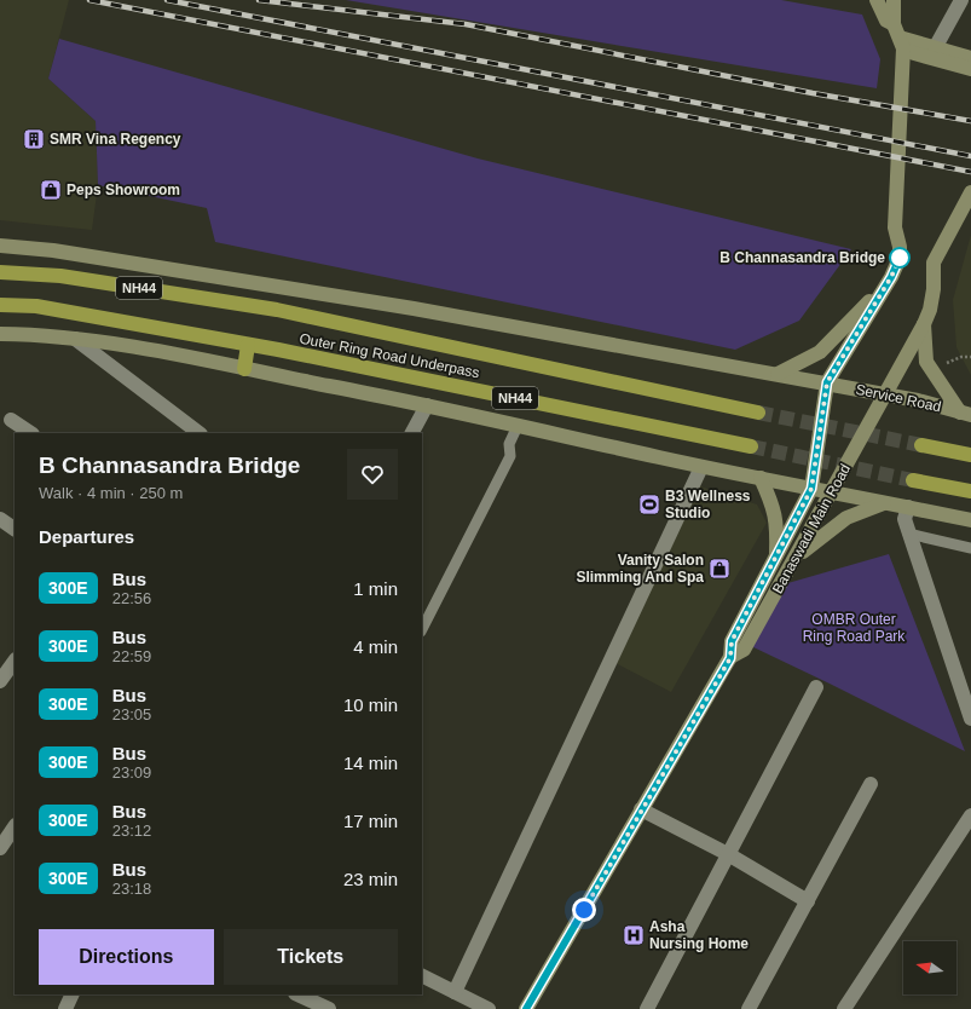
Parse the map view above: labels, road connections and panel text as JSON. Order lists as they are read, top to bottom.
{
  "streets": {
    "highway": ["NH44", "Outer Ring Road Underpass"],
    "main road": ["Service Road", "Banaswadi Main Road"]
  },
  "crossings": [
    ["NH44", "Outer Ring Road Underpass"],
    ["Service Road", "Banaswadi Main Road"]
  ],
  "parks": ["OMBR Outer Ring Road Park"],
  "places": {
    "building": ["SMR Vina Regency"],
    "shop": ["Peps Showroom", "Vanity Salon Slimming And Spa"],
    "other": ["B Channasandra Bridge"],
    "sports": ["B3 Wellness Studio"],
    "hospital": ["Asha Nursing Home"]
  },
  "lines": ["bus line 300E"],
  "north": "left",
  "page": {
    "heading": [
      ["B Channasandra Bridge", "Walk · 4 min · 250 m"],
      "Departures"
    ],
    "list": [
      {
        "mark": "300E",
        "name": "Bus",
        "note": "22:56",
        "value": "1 min"
      },
      {
        "mark": "300E",
        "name": "Bus",
        "note": "22:59",
        "value": "4 min"
      },
      {
        "mark": "300E",
        "name": "Bus",
        "note": "23:05",
        "value": "10 min"
      },
      {
        "mark": "300E",
        "name": "Bus",
        "note": "23:09",
        "value": "14 min"
      },
      {
        "mark": "300E",
        "name": "Bus",
        "note": "23:12",
        "value": "17 min"
      },
      {
        "mark": "300E",
        "name": "Bus",
        "note": "23:18",
        "value": "23 min"
      }
    ],
    "buttons": ["Directions", "Tickets"]
  }
}
